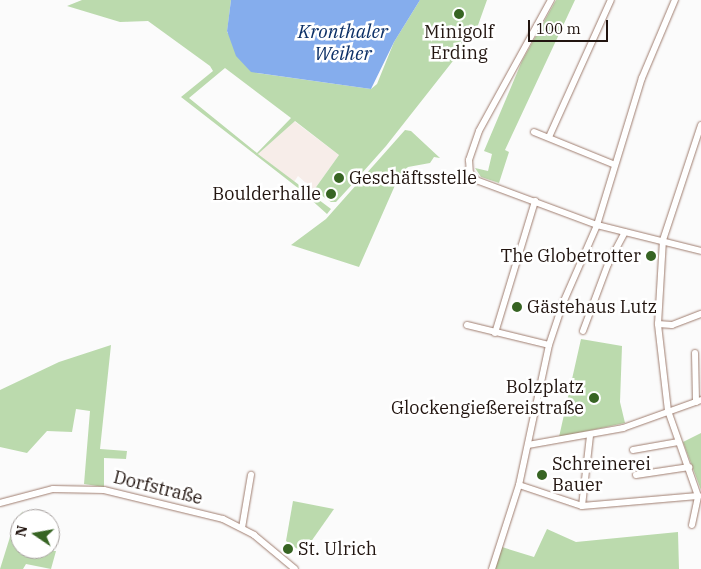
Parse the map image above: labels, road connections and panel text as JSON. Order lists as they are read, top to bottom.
{
  "streets": {
    "street": ["Dorfstraße"]
  },
  "water": ["Kronthaler Weiher"],
  "places": [
    "Minigolf Erding",
    "Geschäftsstelle",
    "Boulderhalle",
    "The Globetrotter",
    "Gästehaus Lutz",
    "Bolzplatz Glockengießereistraße",
    "Schreinerei Bauer",
    "St. Ulrich"
  ],
  "scale_bar": "100 m",
  "north": "left"
}
